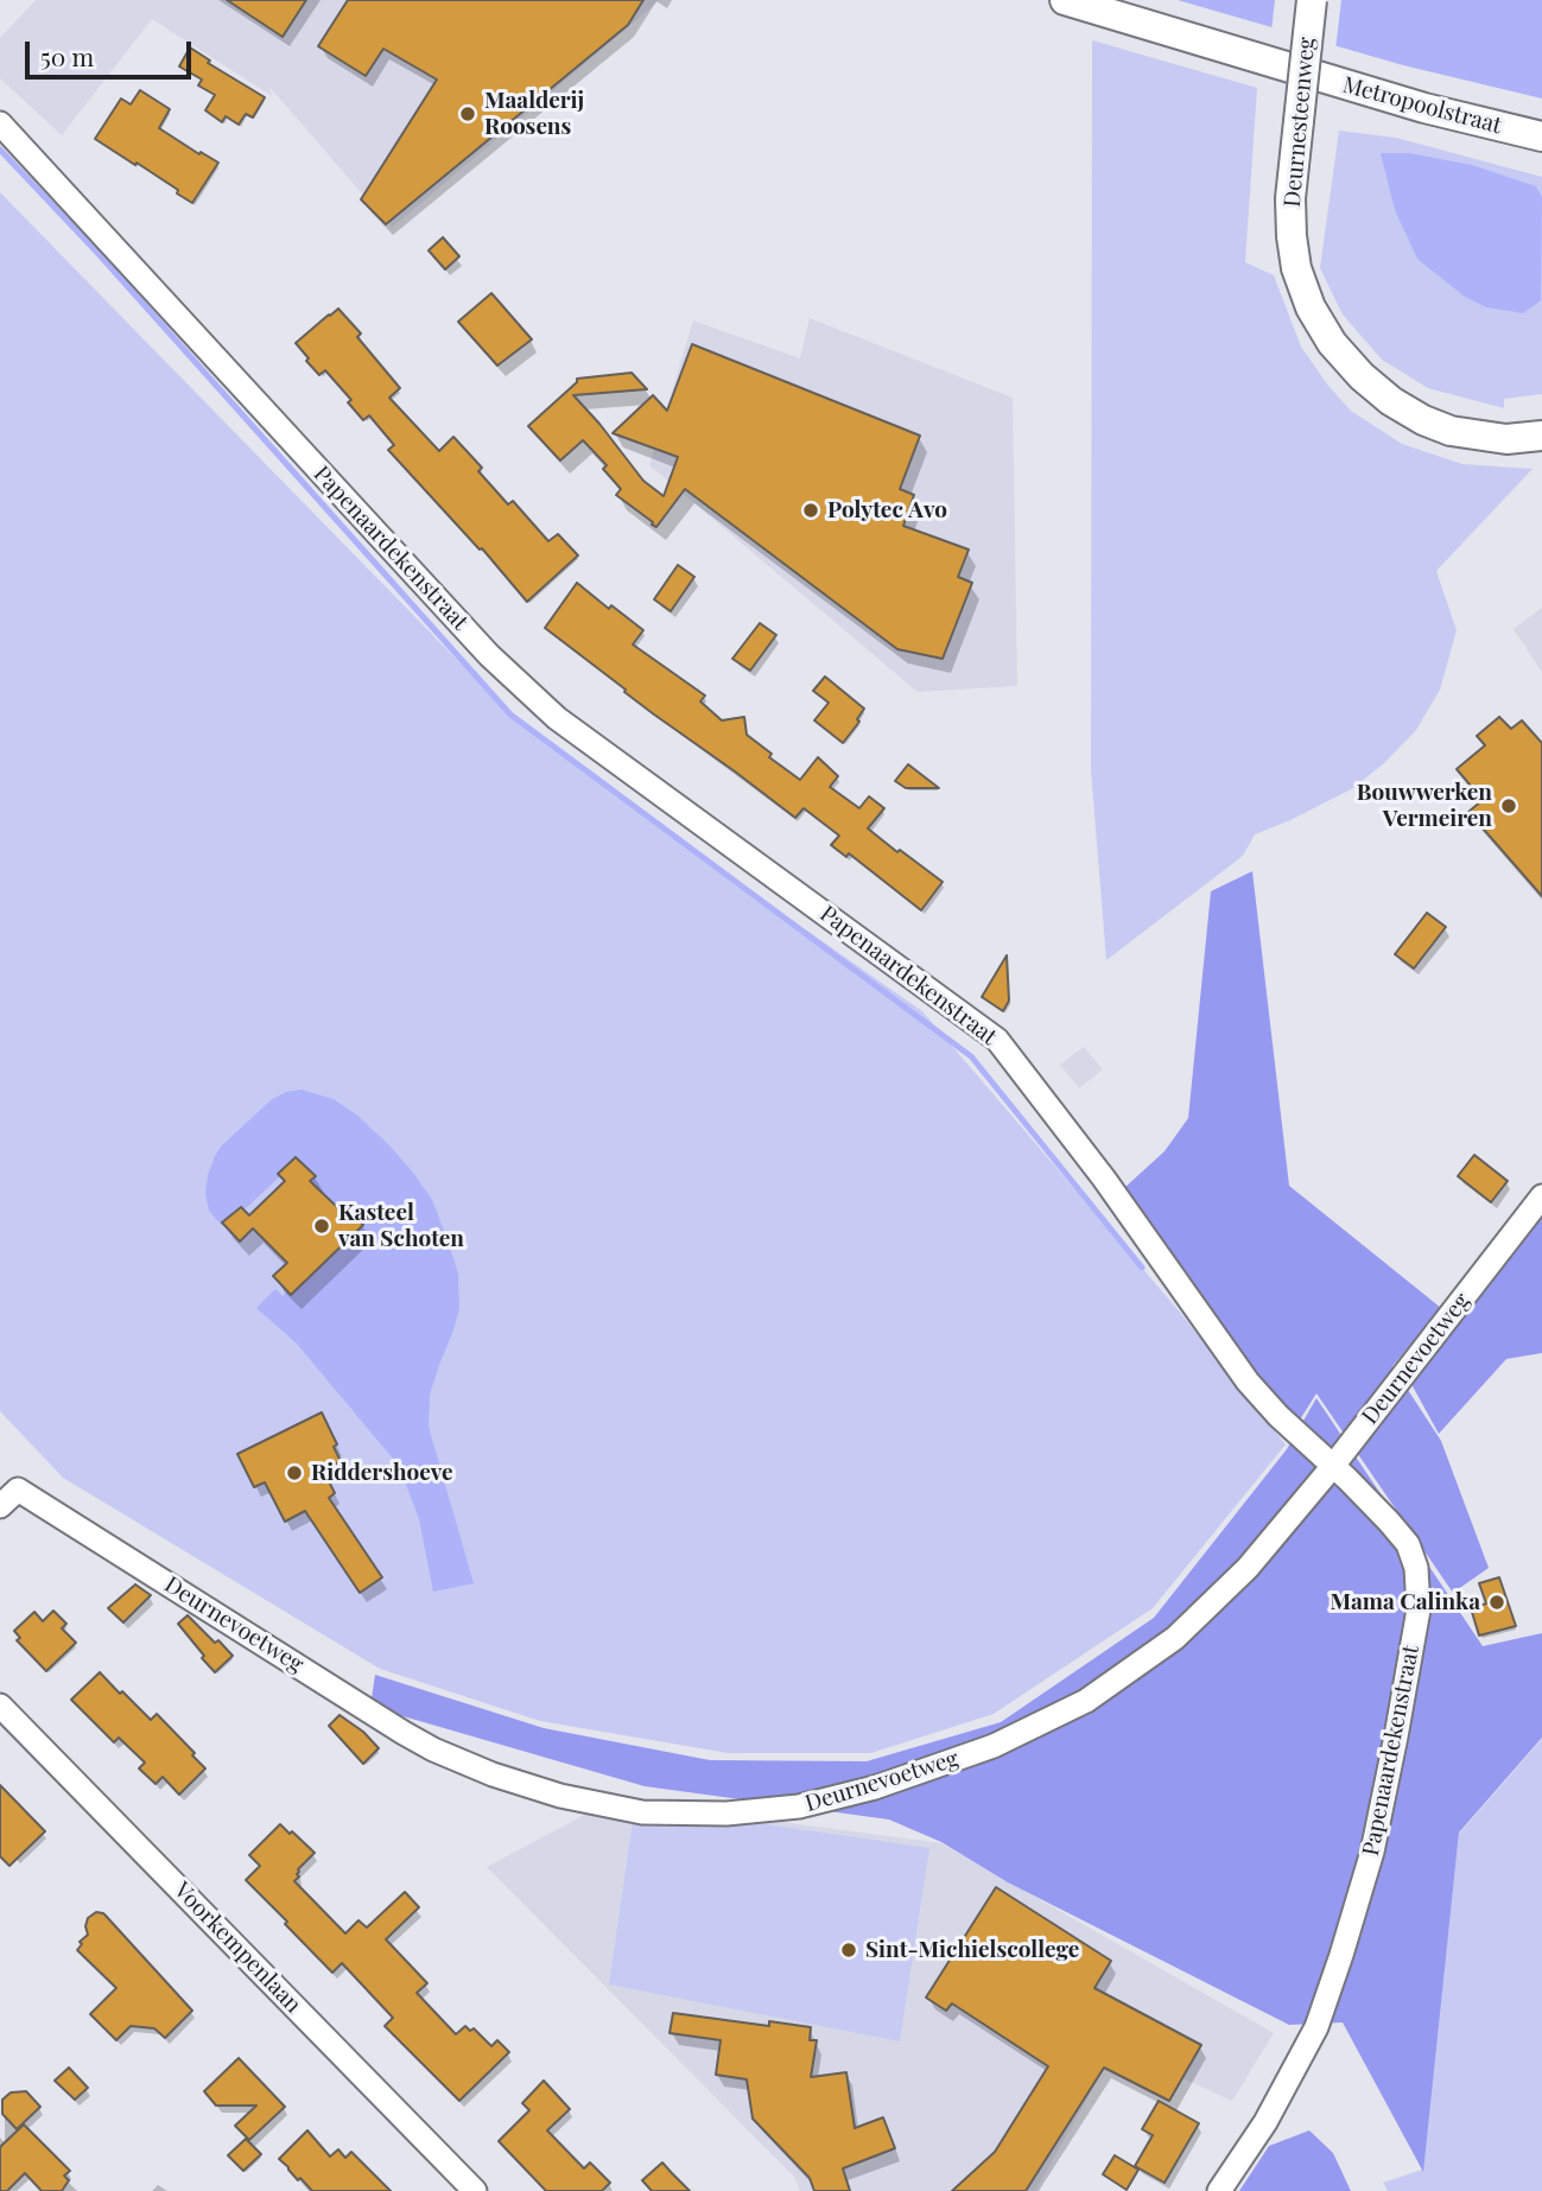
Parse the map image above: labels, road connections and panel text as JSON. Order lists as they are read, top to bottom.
{
  "streets": {
    "street": [
      "Metropoolstraat",
      "Deurnesteenweg",
      "Papenaardekenstraat",
      "Deurnevoetweg",
      "Voorkempenlaan"
    ]
  },
  "crossings": [
    ["Papenaardekenstraat", "Deurnevoetweg"]
  ],
  "places": [
    "Maalderij Roosens",
    "Polytec Avo",
    "Bouwwerken Vermeiren",
    "Kasteel van Schoten",
    "Riddershoeve",
    "Mama Calinka",
    "Sint-Michielscollege"
  ],
  "scale_bar": "50 m"
}
